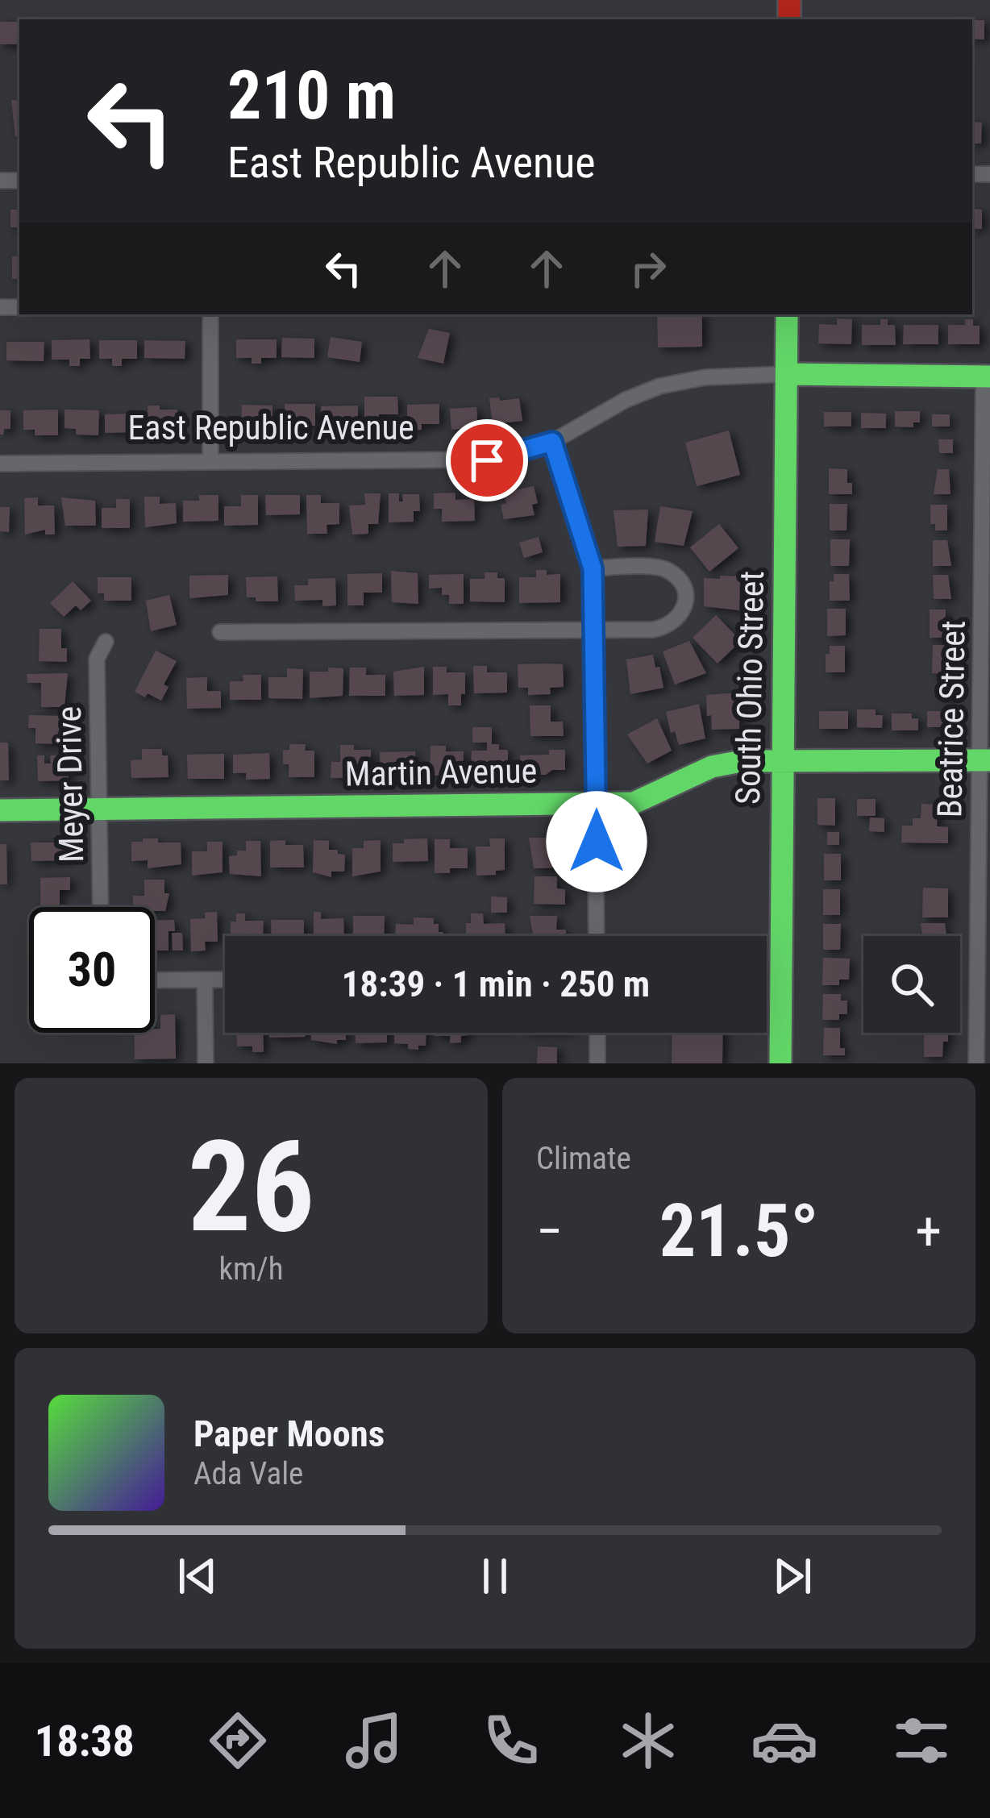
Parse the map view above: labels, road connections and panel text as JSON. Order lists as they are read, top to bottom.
{
  "streets": {
    "street": [
      "East Republic Avenue",
      "South Ohio Street",
      "Beatrice Street",
      "Martin Avenue",
      "Meyer Drive"
    ]
  },
  "crossings": [
    ["East Republic Avenue", "South Ohio Street"],
    ["East Republic Avenue", "Beatrice Street"],
    ["South Ohio Street", "Martin Avenue"],
    ["Beatrice Street", "Martin Avenue"],
    ["Martin Avenue", "Meyer Drive"]
  ],
  "page": {
    "turn": ["210 m", "East Republic Avenue"],
    "limit": "30",
    "trip": "18:39 · 1 min · 250 m",
    "tile": [
      ["26", "km/h"],
      "Climate"
    ],
    "heat": ["−", "21.5°", "+"],
    "song": ["Paper Moons", "Ada Vale"],
    "tabs": "18:38"
  }
}
